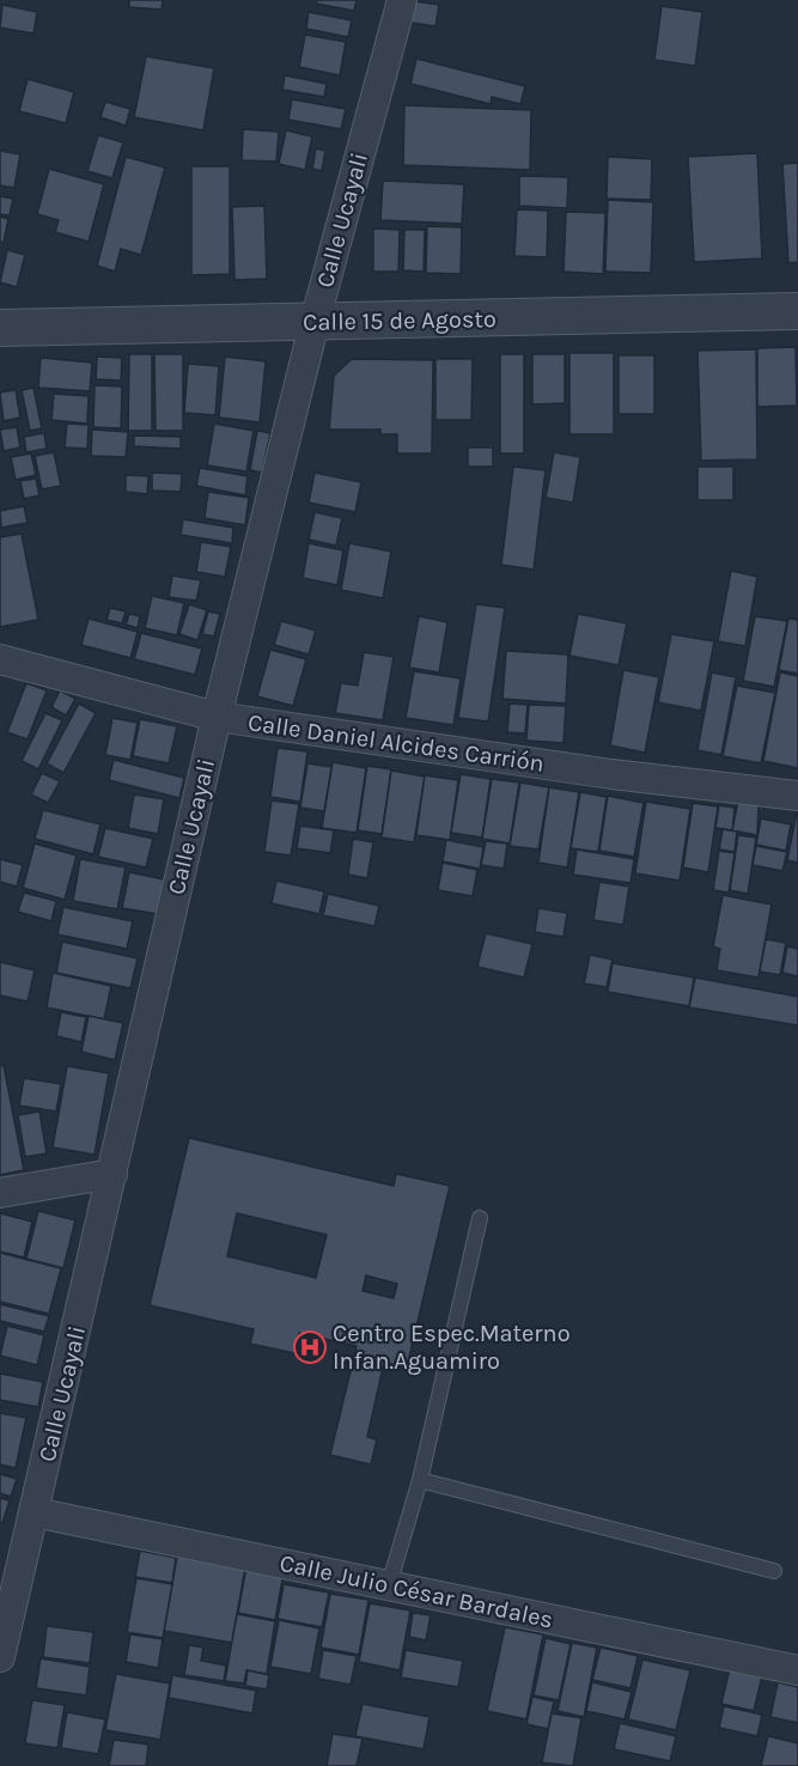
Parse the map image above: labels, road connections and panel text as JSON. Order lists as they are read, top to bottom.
{
  "streets": {
    "street": [
      "Calle Ucayali",
      "Calle 15 de Agosto",
      "Calle Daniel Alcides Carrión",
      "Calle Julio César Bardales"
    ]
  },
  "crossings": [
    ["Calle Ucayali", "Calle 15 de Agosto"],
    ["Calle Ucayali", "Calle Daniel Alcides Carrión"],
    ["Calle Ucayali", "Calle Julio César Bardales"]
  ],
  "places": {
    "hospital": ["Centro Espec.Materno Infan.Aguamiro"]
  }
}
